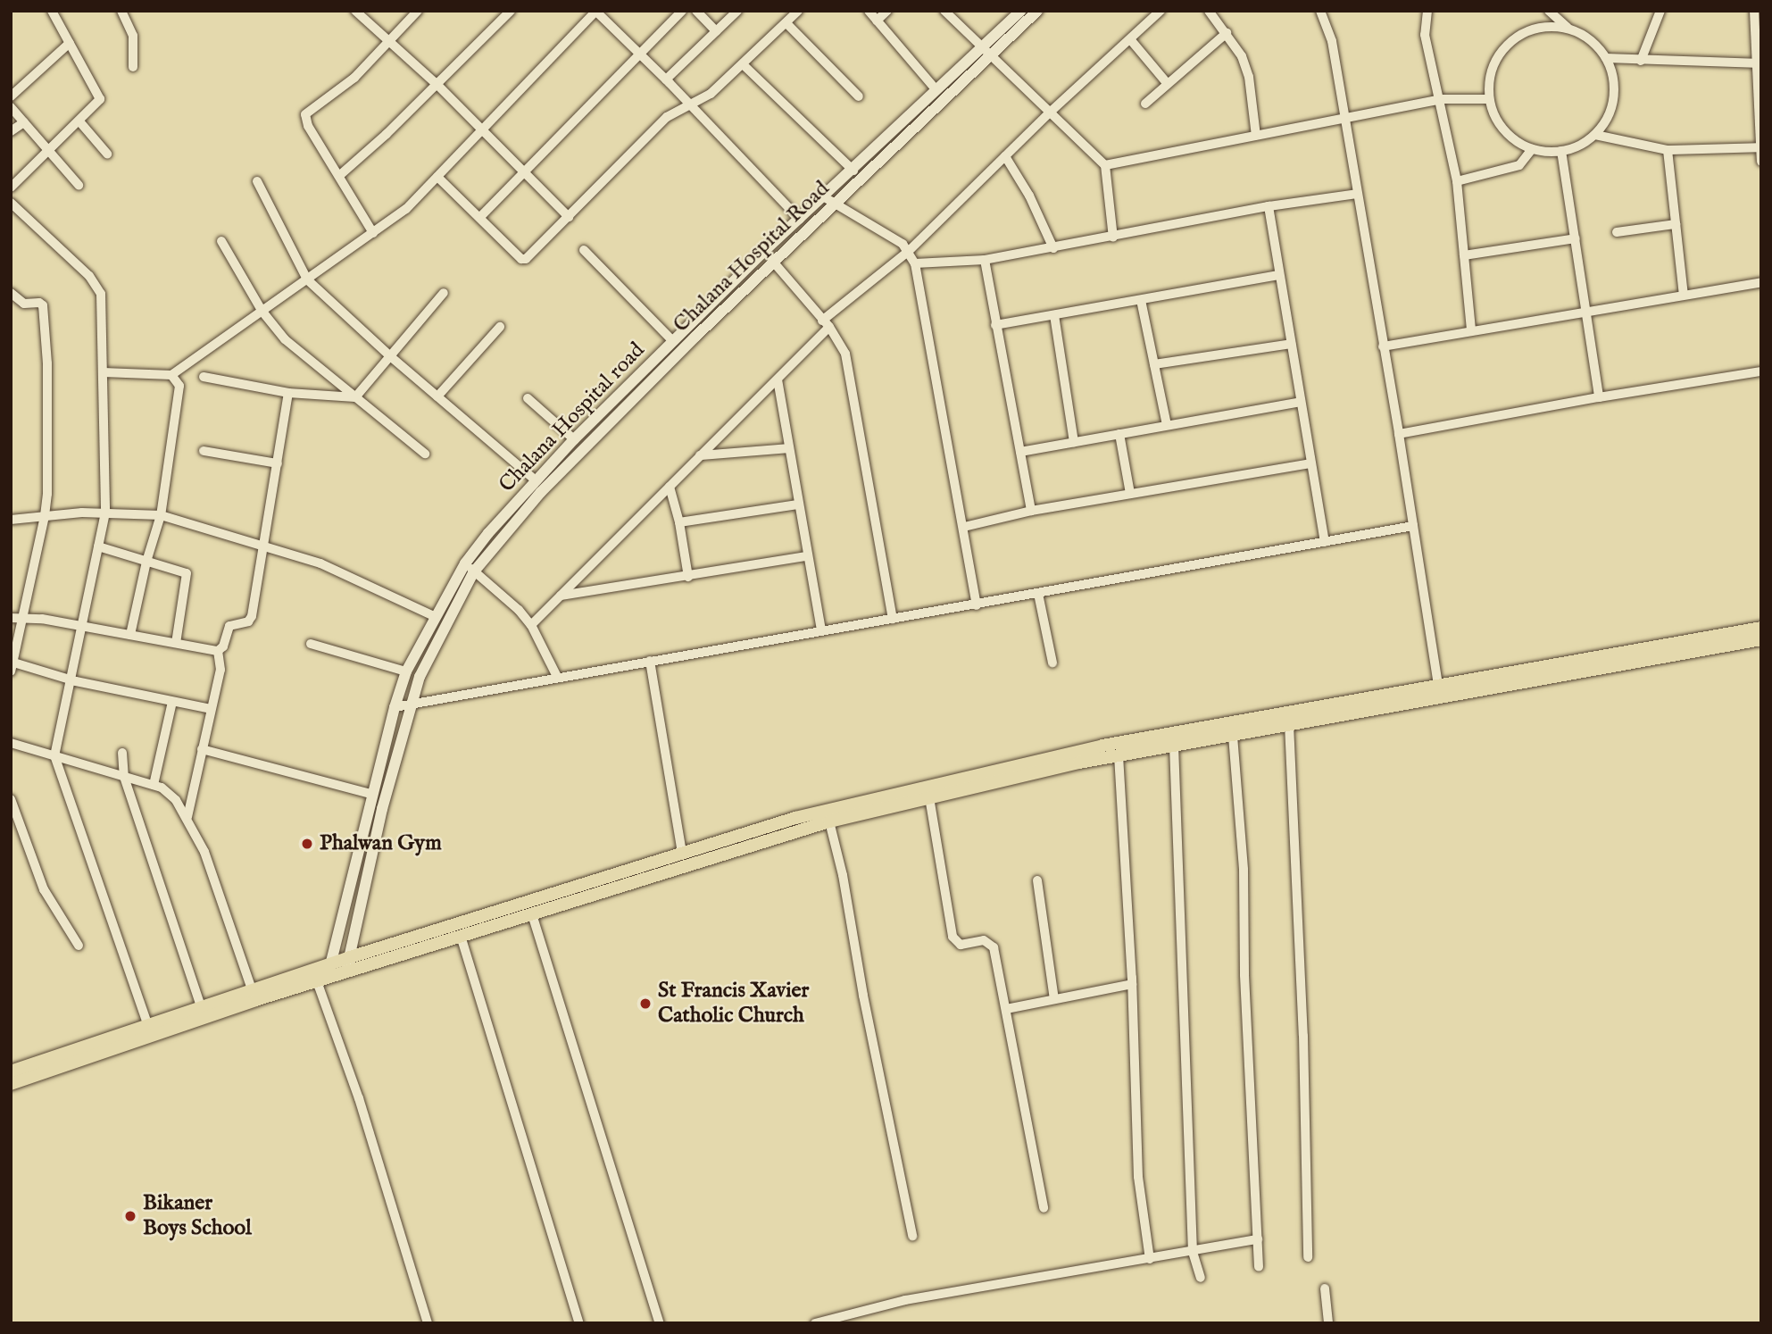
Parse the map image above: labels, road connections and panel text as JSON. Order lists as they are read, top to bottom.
{
  "streets": {
    "street": ["Chalana Hospital Road", "Chalana Hospital road"]
  },
  "crossings": [
    ["Chalana Hospital Road", "Chalana Hospital road"]
  ],
  "places": ["Phalwan Gym", "St Francis Xavier Catholic Church", "Bikaner Boys School"]
}
